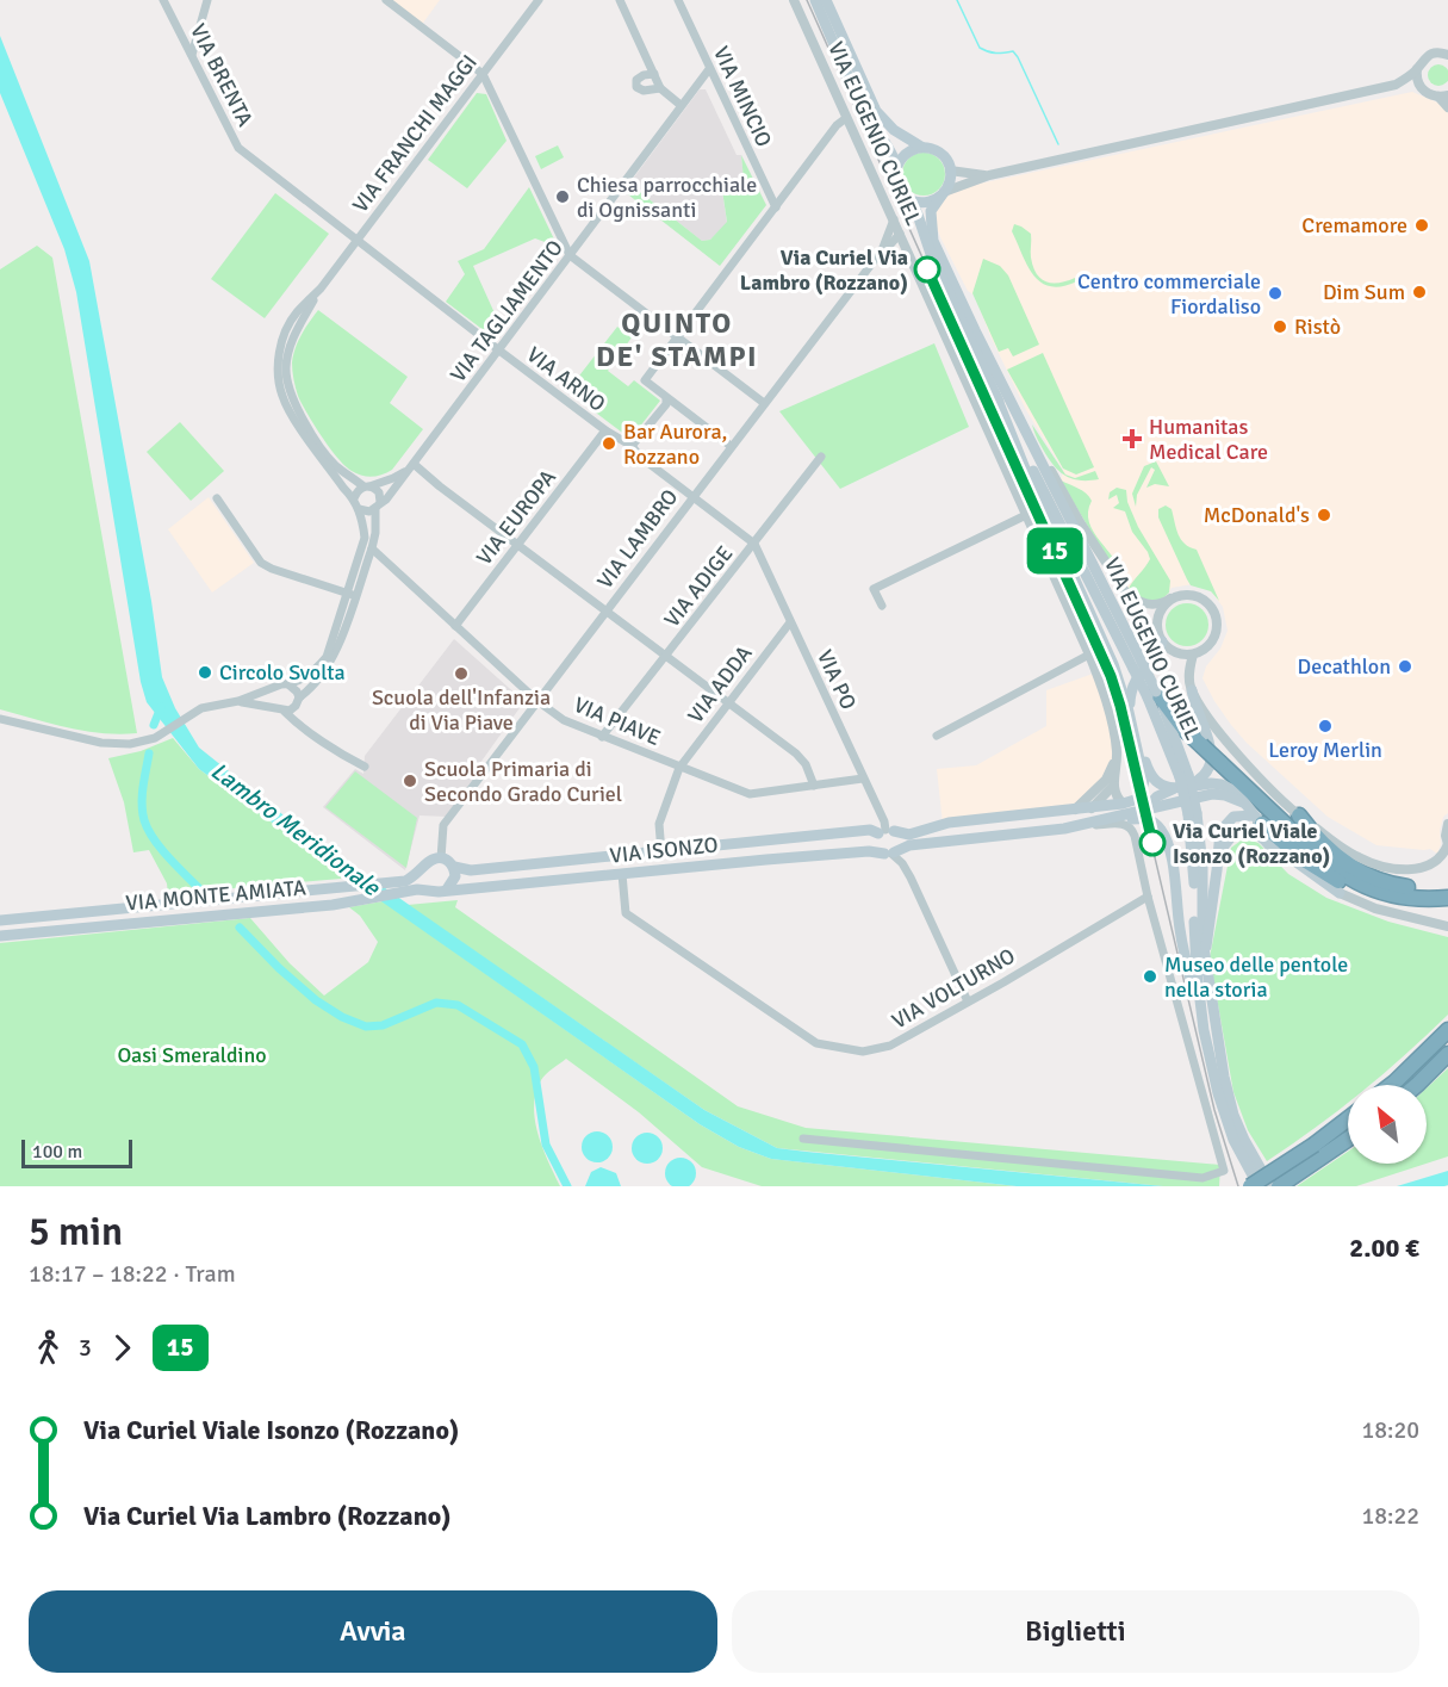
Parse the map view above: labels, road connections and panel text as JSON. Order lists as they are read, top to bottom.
{
  "streets": {
    "main road": ["VIA EUGENIO CURIEL", "VIA ISONZO", "VIA MONTE AMIATA"],
    "street": [
      "VIA BRENTA",
      "VIA MINCIO",
      "VIA FRANCHI MAGGI",
      "VIA TAGLIAMENTO",
      "VIA ARNO",
      "VIA EUROPA",
      "VIA LAMBRO",
      "VIA ADIGE",
      "VIA PO",
      "VIA ADDA",
      "VIA PIAVE",
      "VIA VOLTURNO"
    ]
  },
  "crossings": [
    ["VIA BRENTA", "VIA FRANCHI MAGGI"],
    ["VIA BRENTA", "VIA ARNO"],
    ["VIA MINCIO", "VIA TAGLIAMENTO"],
    ["VIA FRANCHI MAGGI", "VIA TAGLIAMENTO"],
    ["VIA FRANCHI MAGGI", "VIA ARNO"],
    ["VIA TAGLIAMENTO", "VIA ARNO"],
    ["VIA ARNO", "VIA EUROPA"],
    ["VIA ARNO", "VIA LAMBRO"],
    ["VIA ARNO", "VIA ADIGE"],
    ["VIA ARNO", "VIA PO"],
    ["VIA EUROPA", "VIA PIAVE"],
    ["VIA LAMBRO", "VIA PIAVE"],
    ["VIA LAMBRO", "VIA ISONZO"],
    ["VIA LAMBRO", "VIA MONTE AMIATA"],
    ["VIA ADIGE", "VIA PO"],
    ["VIA ADIGE", "VIA PIAVE"],
    ["VIA PO", "VIA ADDA"],
    ["VIA PO", "VIA PIAVE"],
    ["VIA PO", "VIA ISONZO"],
    ["VIA ADDA", "VIA PIAVE"],
    ["VIA ADDA", "VIA ISONZO"],
    ["VIA ISONZO", "VIA MONTE AMIATA"],
    ["VIA ISONZO", "VIA VOLTURNO"]
  ],
  "districts": ["QUINTO DE' STAMPI"],
  "water": ["Lambro Meridionale"],
  "parks": ["Oasi Smeraldino"],
  "places": {
    "other": [
      "Chiesa parrocchiale di Ognissanti",
      "Cremamore",
      "Via Curiel Via Lambro (Rozzano)",
      "Dim Sum",
      "Centro commerciale Fiordaliso",
      "Ristò",
      "Bar Aurora, Rozzano",
      "McDonald's",
      "Decathlon",
      "Circolo Svolta",
      "Scuola dell'Infanzia di Via Piave",
      "Leroy Merlin",
      "Scuola Primaria di Secondo Grado Curiel",
      "Via Curiel Viale Isonzo (Rozzano)",
      "Museo delle pentole nella storia"
    ],
    "health": ["Humanitas Medical Care"]
  },
  "lines": ["tram line 15"],
  "scale_bar": "100 m",
  "north": "top left",
  "page": {
    "on_map": "15",
    "scale": "100 m",
    "heading": ["5 min", "18:17 – 18:22 · Tram", "2.00 €"],
    "legs": ["3", "15"],
    "list": [
      {
        "name": "Via Curiel Viale Isonzo (Rozzano)",
        "value": "18:20"
      },
      {
        "name": "Via Curiel Via Lambro (Rozzano)",
        "value": "18:22"
      }
    ],
    "buttons": ["Avvia", "Biglietti"]
  }
}
